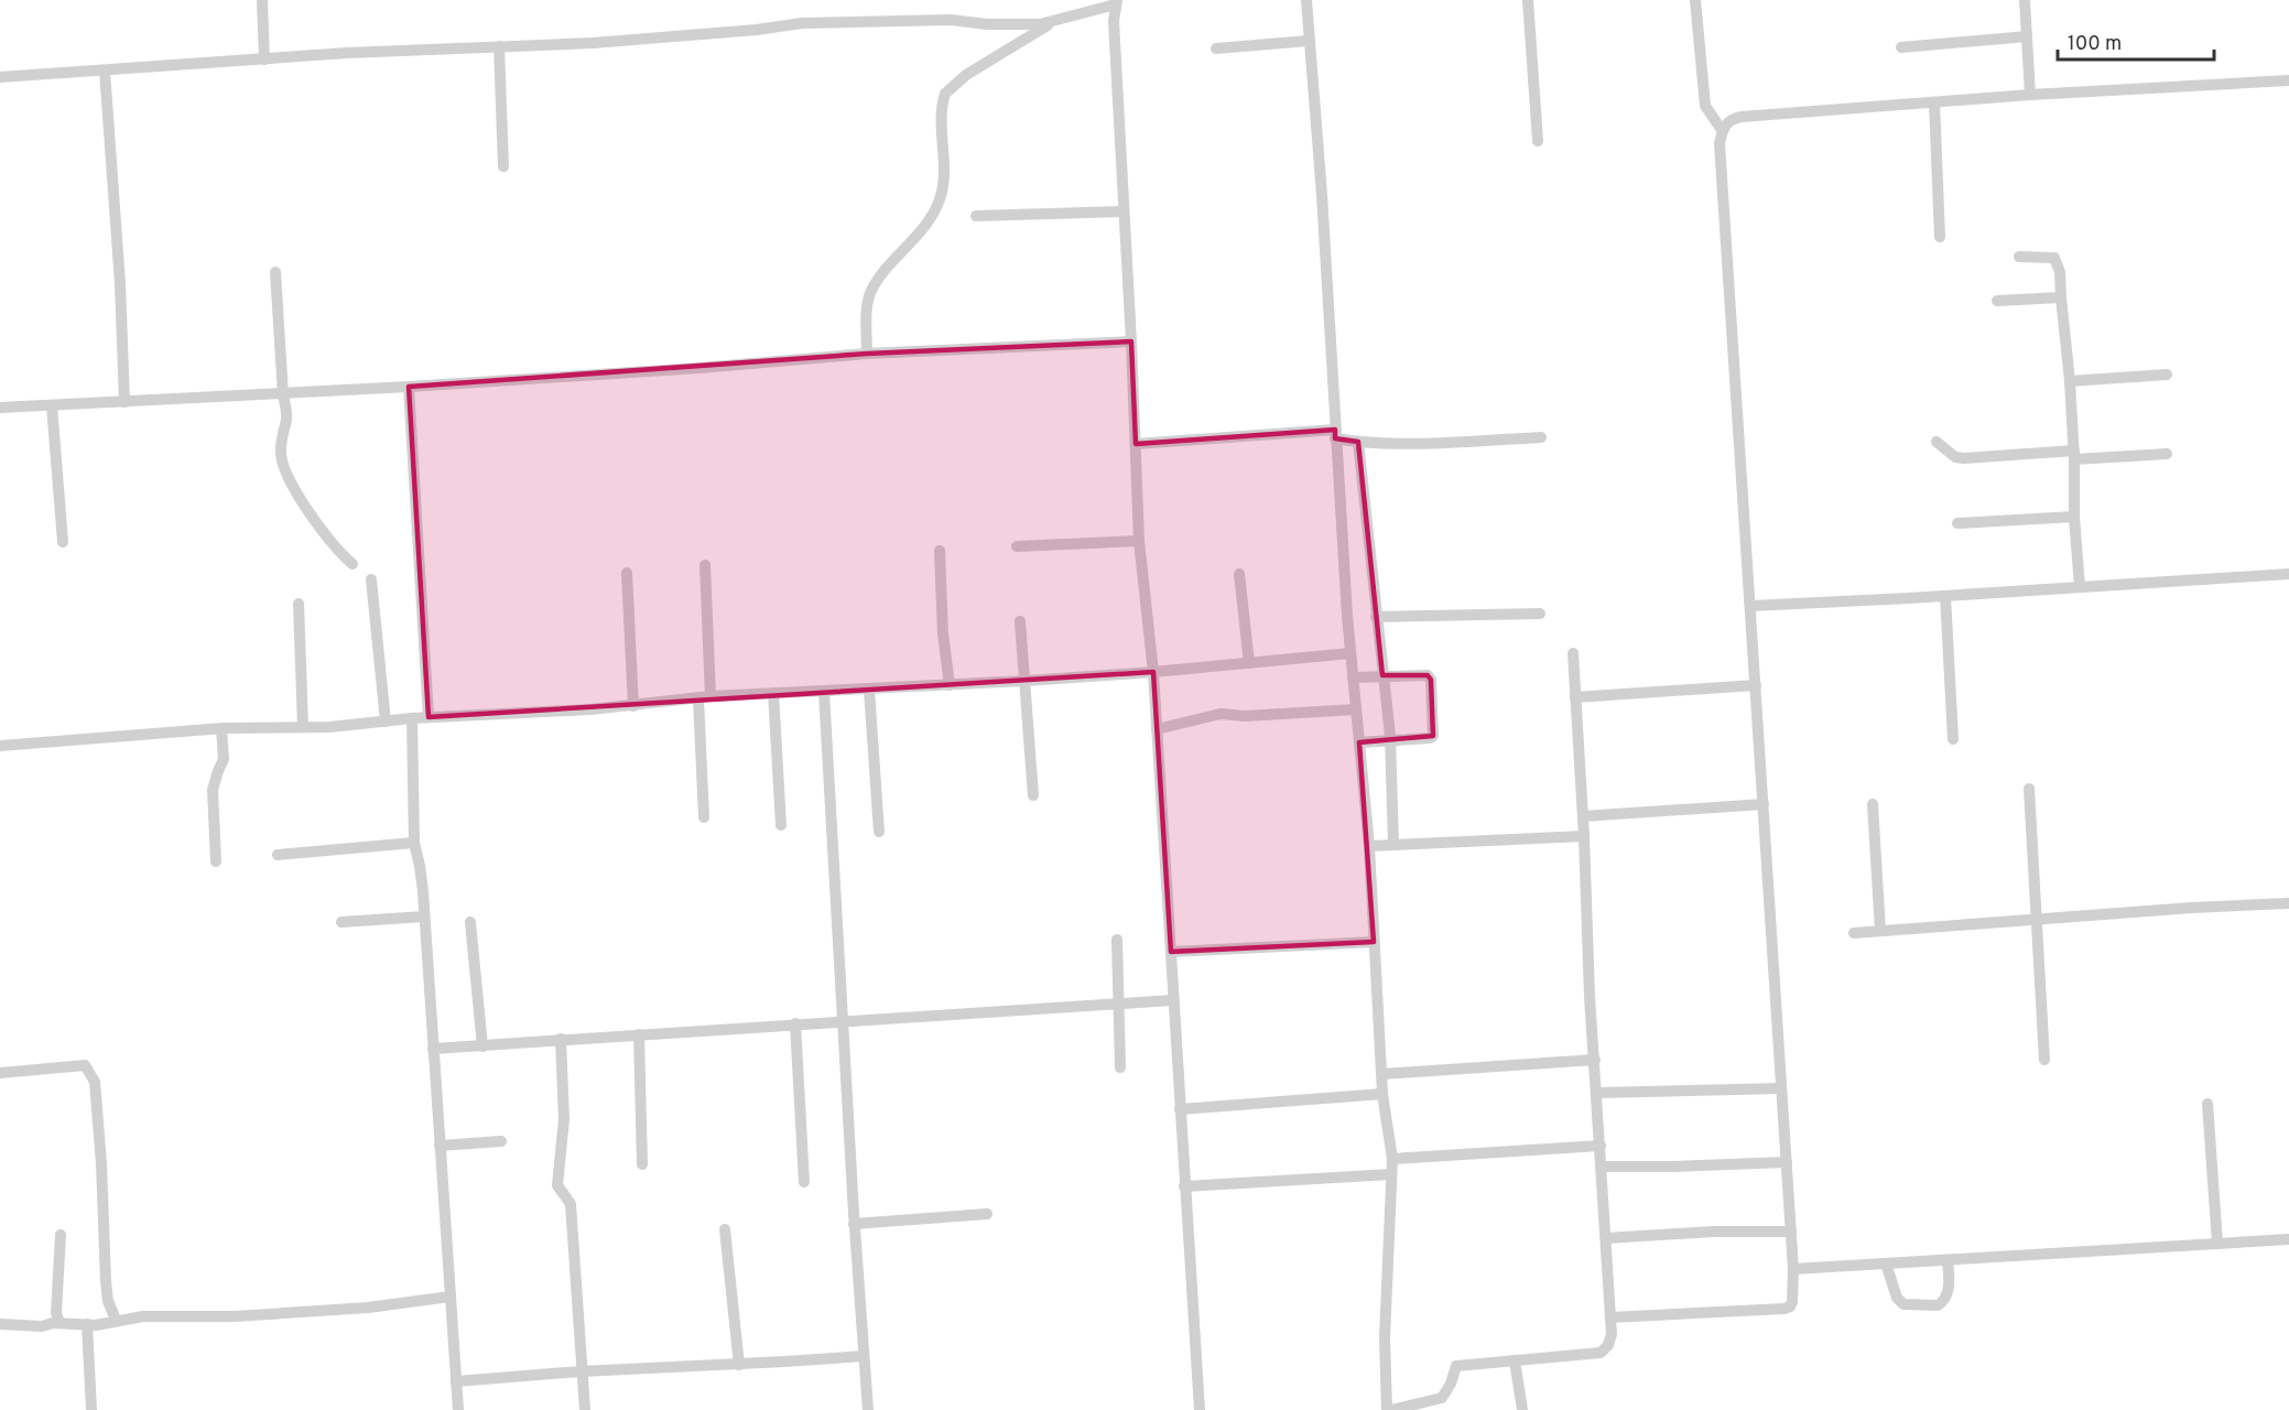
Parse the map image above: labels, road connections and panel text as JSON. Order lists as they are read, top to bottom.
{
  "scale_bar": "100 m"
}
